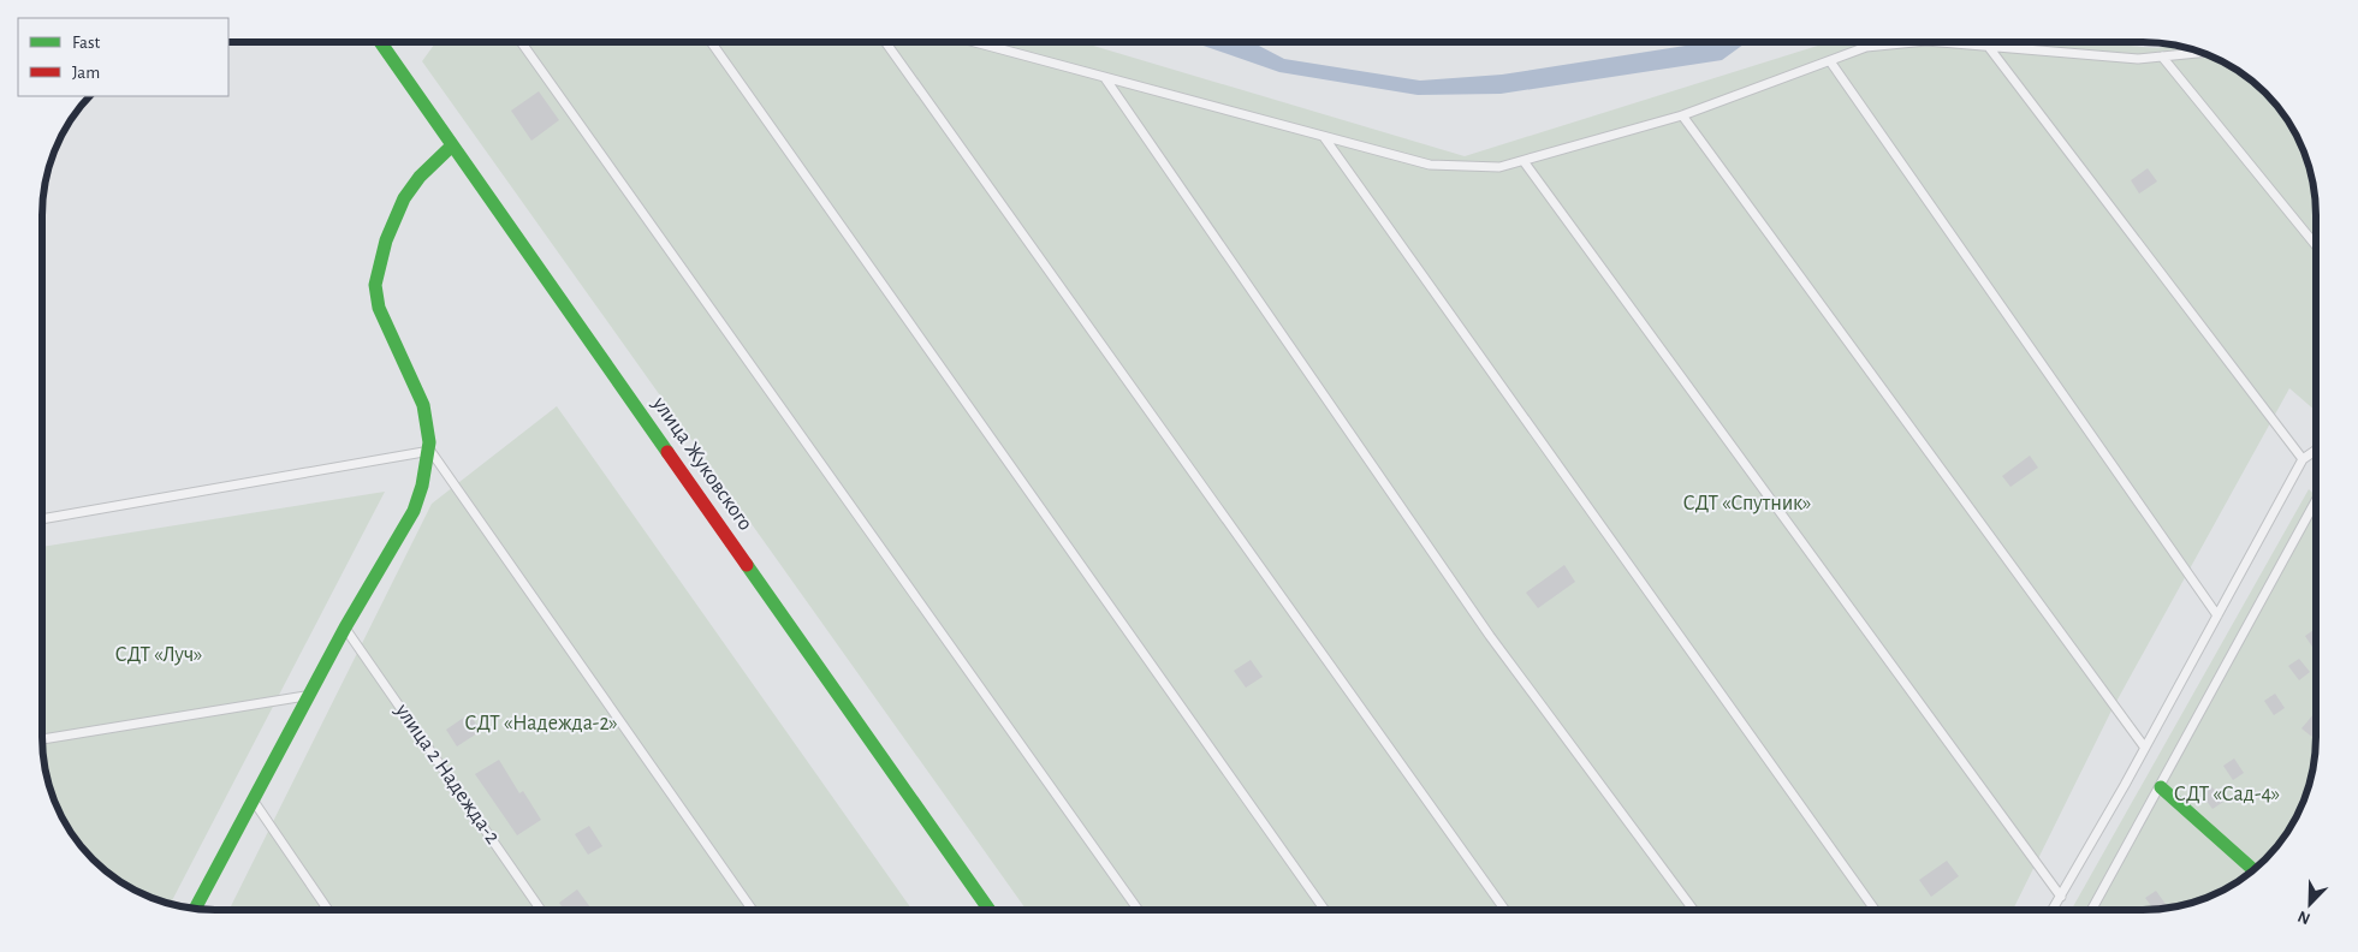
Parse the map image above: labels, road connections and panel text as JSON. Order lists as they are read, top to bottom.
{
  "streets": {
    "main road": ["улица Жуковского"],
    "lane": ["улица 2 Надежда-2"]
  },
  "parks": [
    "СДТ «Спутник»",
    "СДТ «Луч»",
    "СДТ «Надежда-2»",
    "СДТ «Сад-4»"
  ],
  "legend": ["Fast", "Jam"],
  "north": "bottom left"
}
